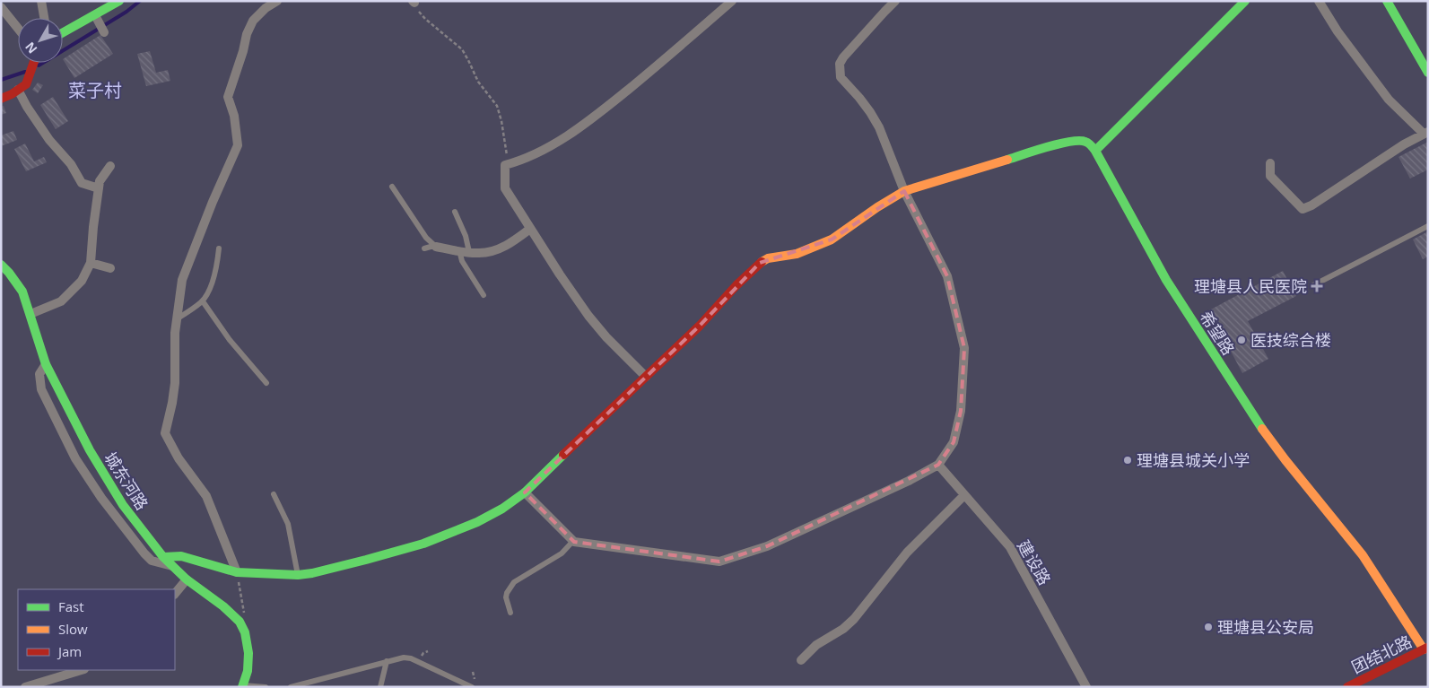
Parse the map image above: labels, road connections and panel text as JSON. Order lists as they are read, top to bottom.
{
  "streets": {
    "street": [
      "希望路",
      "城东河路",
      "建设路",
      "团结北路"
    ]
  },
  "crossings": [
    ["希望路", "团结北路"]
  ],
  "districts": ["菜子村"],
  "places": {
    "health": ["理塘县人民医院"],
    "other": ["医技综合楼", "理塘县城关小学", "理塘县公安局"]
  },
  "legend": ["Fast", "Slow", "Jam"],
  "north": "bottom left"
}
